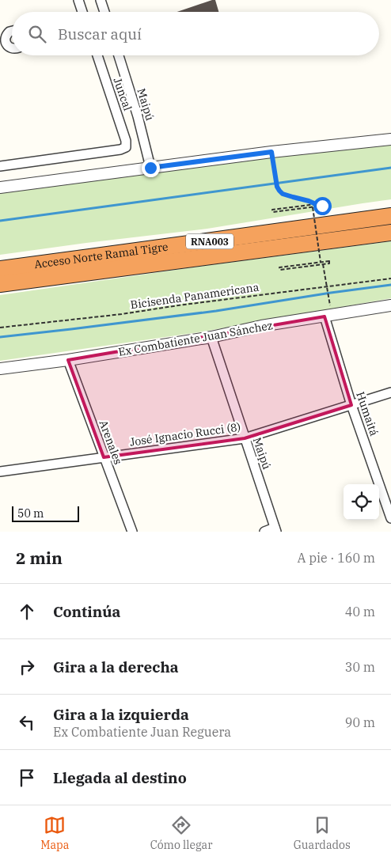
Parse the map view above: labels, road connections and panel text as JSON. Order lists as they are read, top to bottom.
{
  "streets": {
    "highway": ["RNA003", "Acceso Norte Ramal Tigre"],
    "street": [
      "Juncal",
      "Maipú",
      "Ex Combatiente Juan Sánchez",
      "Humaitá",
      "José Ignacio Rucci (8)",
      "Arenales"
    ],
    "path": ["Bicisenda Panamericana"]
  },
  "crossings": [
    ["Maipú", "Ex Combatiente Juan Sánchez"],
    ["Maipú", "José Ignacio Rucci (8)"],
    ["Ex Combatiente Juan Sánchez", "Humaitá"],
    ["Ex Combatiente Juan Sánchez", "Arenales"],
    ["Humaitá", "José Ignacio Rucci (8)"],
    ["José Ignacio Rucci (8)", "Arenales"]
  ],
  "scale_bar": "50 m",
  "page": {
    "search": "Buscar aquí",
    "scale": "50 m",
    "heading": ["2 min", "A pie · 160 m"],
    "list": [
      ["Continúa", "40 m"],
      ["Gira a la derecha", "30 m"],
      ["Gira a la izquierda", "Ex Combatiente Juan Reguera", "90 m"],
      "Llegada al destino"
    ],
    "nav": ["Mapa", "Cómo llegar", "Guardados"]
  }
}
